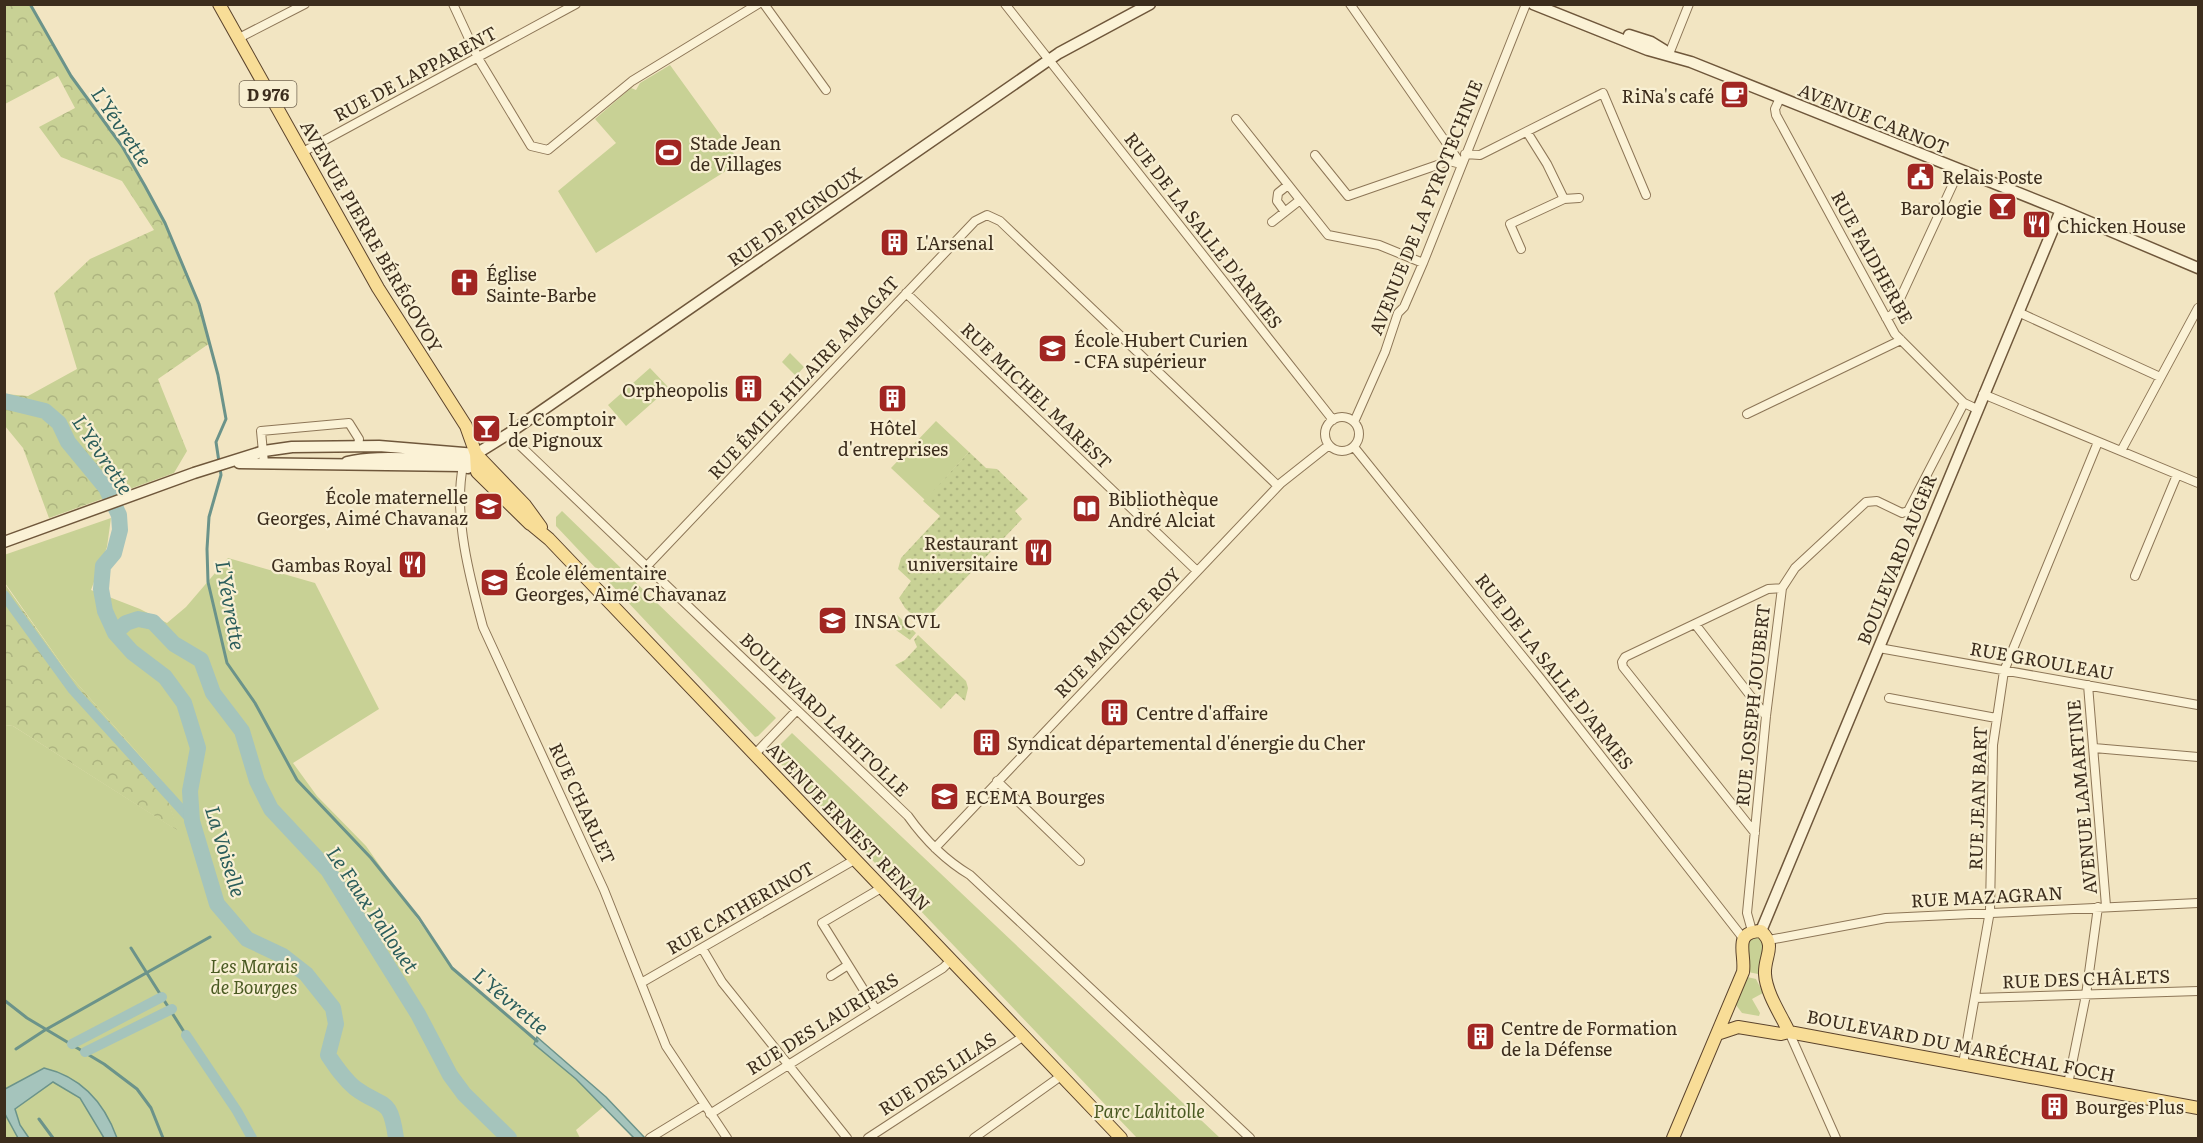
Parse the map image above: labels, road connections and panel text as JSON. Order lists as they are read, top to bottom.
{
  "streets": {
    "main road": [
      "D 976",
      "AVENUE CARNOT",
      "RUE DE PIGNOUX",
      "AVENUE PIERRE BÉRÉGOVOY",
      "BOULEVARD AUGER",
      "AVENUE ERNEST RENAN",
      "BOULEVARD DU MARÉCHAL FOCH"
    ],
    "street": [
      "RUE DE LAPPARENT",
      "AVENUE DE LA PYROTECHNIE",
      "RUE DE LA SALLE D'ARMES",
      "RUE FAIDHERBE",
      "RUE ÉMILE HILAIRE AMAGAT",
      "RUE MICHEL MAREST",
      "RUE MAURICE ROY",
      "RUE GROULEAU",
      "RUE JOSEPH JOUBERT",
      "BOULEVARD LAHITOLLE",
      "AVENUE LAMARTINE",
      "RUE JEAN BART",
      "RUE CHARLET",
      "RUE MAZAGRAN",
      "RUE CATHERINOT",
      "RUE DES CHÂLETS",
      "RUE DES LAURIERS",
      "RUE DES LILAS"
    ]
  },
  "crossings": [
    ["RUE DE LAPPARENT", "AVENUE PIERRE BÉRÉGOVOY"],
    ["AVENUE CARNOT", "RUE FAIDHERBE"],
    ["AVENUE CARNOT", "BOULEVARD AUGER"],
    ["AVENUE DE LA PYROTECHNIE", "RUE DE LA SALLE D'ARMES"],
    ["AVENUE DE LA PYROTECHNIE", "RUE MAURICE ROY"],
    ["RUE DE PIGNOUX", "RUE DE LA SALLE D'ARMES"],
    ["RUE DE PIGNOUX", "AVENUE PIERRE BÉRÉGOVOY"],
    ["RUE DE PIGNOUX", "BOULEVARD LAHITOLLE"],
    ["RUE DE PIGNOUX", "RUE CHARLET"],
    ["RUE DE PIGNOUX", "AVENUE ERNEST RENAN"],
    ["RUE DE LA SALLE D'ARMES", "BOULEVARD AUGER"],
    ["RUE DE LA SALLE D'ARMES", "RUE MAURICE ROY"],
    ["RUE DE LA SALLE D'ARMES", "RUE JOSEPH JOUBERT"],
    ["RUE DE LA SALLE D'ARMES", "RUE MAZAGRAN"],
    ["AVENUE PIERRE BÉRÉGOVOY", "AVENUE ERNEST RENAN"],
    ["RUE FAIDHERBE", "BOULEVARD AUGER"],
    ["RUE FAIDHERBE", "RUE JOSEPH JOUBERT"],
    ["RUE ÉMILE HILAIRE AMAGAT", "RUE MICHEL MAREST"],
    ["RUE ÉMILE HILAIRE AMAGAT", "RUE MAURICE ROY"],
    ["RUE ÉMILE HILAIRE AMAGAT", "BOULEVARD LAHITOLLE"],
    ["RUE MICHEL MAREST", "RUE MAURICE ROY"],
    ["BOULEVARD AUGER", "RUE GROULEAU"],
    ["BOULEVARD AUGER", "RUE JOSEPH JOUBERT"],
    ["BOULEVARD AUGER", "RUE MAZAGRAN"],
    ["RUE MAURICE ROY", "BOULEVARD LAHITOLLE"],
    ["RUE GROULEAU", "AVENUE LAMARTINE"],
    ["RUE GROULEAU", "RUE JEAN BART"],
    ["RUE JOSEPH JOUBERT", "RUE MAZAGRAN"],
    ["AVENUE LAMARTINE", "RUE MAZAGRAN"],
    ["AVENUE LAMARTINE", "RUE DES CHÂLETS"],
    ["AVENUE LAMARTINE", "BOULEVARD DU MARÉCHAL FOCH"],
    ["RUE JEAN BART", "RUE MAZAGRAN"],
    ["RUE JEAN BART", "RUE DES CHÂLETS"],
    ["RUE JEAN BART", "BOULEVARD DU MARÉCHAL FOCH"],
    ["RUE CHARLET", "AVENUE ERNEST RENAN"],
    ["RUE CHARLET", "RUE CATHERINOT"],
    ["RUE CHARLET", "RUE DES LAURIERS"],
    ["AVENUE ERNEST RENAN", "RUE CATHERINOT"],
    ["AVENUE ERNEST RENAN", "RUE DES LAURIERS"],
    ["AVENUE ERNEST RENAN", "RUE DES LILAS"]
  ],
  "water": [
    "L'Yévrette",
    "L'Yèvrette",
    "La Voiselle",
    "Le Faux Pallouet"
  ],
  "parks": ["Les Marais de Bourges", "Parc Lahitolle"],
  "places": {
    "cafe": ["RiNa's café"],
    "sports": ["Stade Jean de Villages"],
    "public building": ["Relais Poste"],
    "bar": ["Barologie", "Le Comptoir de Pignoux"],
    "restaurant": ["Chicken House", "Restaurant universitaire", "Gambas Royal"],
    "building": [
      "L'Arsenal",
      "Orpheopolis",
      "Hôtel d'entreprises",
      "Centre d'affaire",
      "Syndicat départemental d'énergie du Cher",
      "Centre de Formation de la Défense",
      "Bourges Plus"
    ],
    "church": ["Église Sainte-Barbe"],
    "school or university": [
      "École Hubert Curien - CFA supérieur",
      "École maternelle Georges, Aimé Chavanaz",
      "École élémentaire Georges, Aimé Chavanaz",
      "INSA CVL",
      "ECEMA Bourges"
    ],
    "library": ["Bibliothèque André Alciat"]
  }
}
